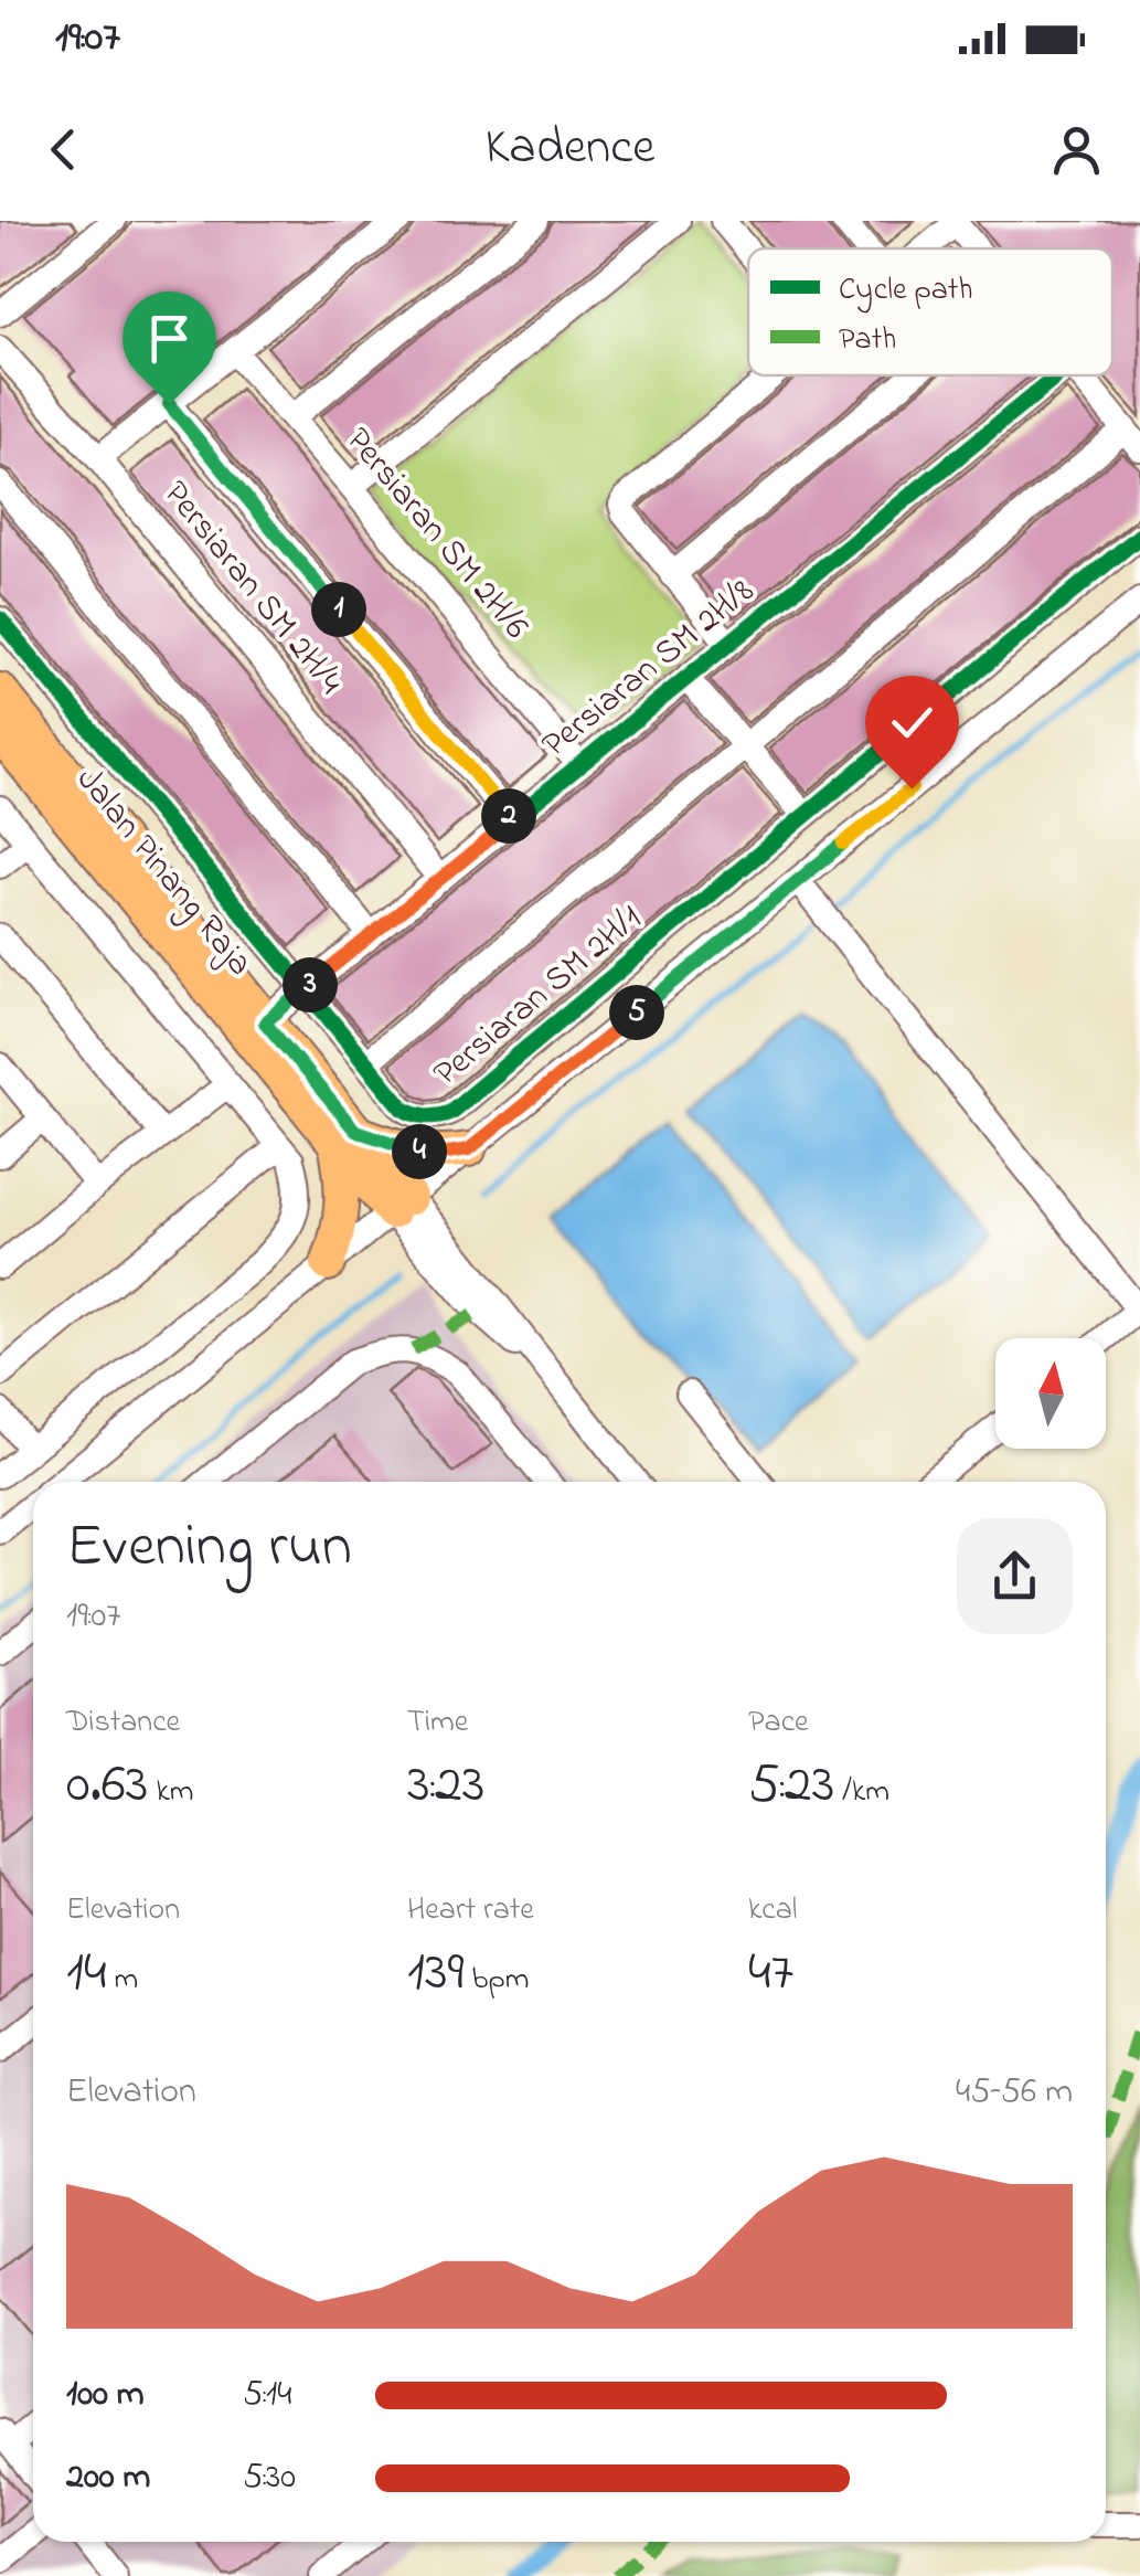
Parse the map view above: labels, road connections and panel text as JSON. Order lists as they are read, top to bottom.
{
  "streets": {
    "main road": ["Jalan Pinang Raja"],
    "street": [
      "Persiaran SM 2H/6",
      "Persiaran SM 2H/4",
      "Persiaran SM 2H/8",
      "Persiaran SM 2H/1"
    ]
  },
  "crossings": [
    ["Persiaran SM 2H/6", "Persiaran SM 2H/8"],
    ["Persiaran SM 2H/4", "Persiaran SM 2H/8"],
    ["Persiaran SM 2H/8", "Persiaran SM 2H/1"]
  ],
  "legend": ["Cycle path", "Path"],
  "north": "top",
  "page": {
    "status": "19:07",
    "header": "Kadence",
    "pins": [
      "1",
      "2",
      "3",
      "5",
      "4"
    ],
    "heading": ["Evening run", "19:07"],
    "stats": [
      ["Distance", "0.63 km"],
      ["Time", "3:23"],
      ["Pace", "5:23 /km"],
      ["Elevation", "14 m"],
      ["Heart rate", "139 bpm"],
      ["kcal", "47"]
    ],
    "chart": ["Elevation", "45–56 m"],
    "list": [
      {
        "name": "100 m",
        "note": "5:14"
      },
      {
        "name": "200 m",
        "note": "5:30"
      }
    ]
  }
}
